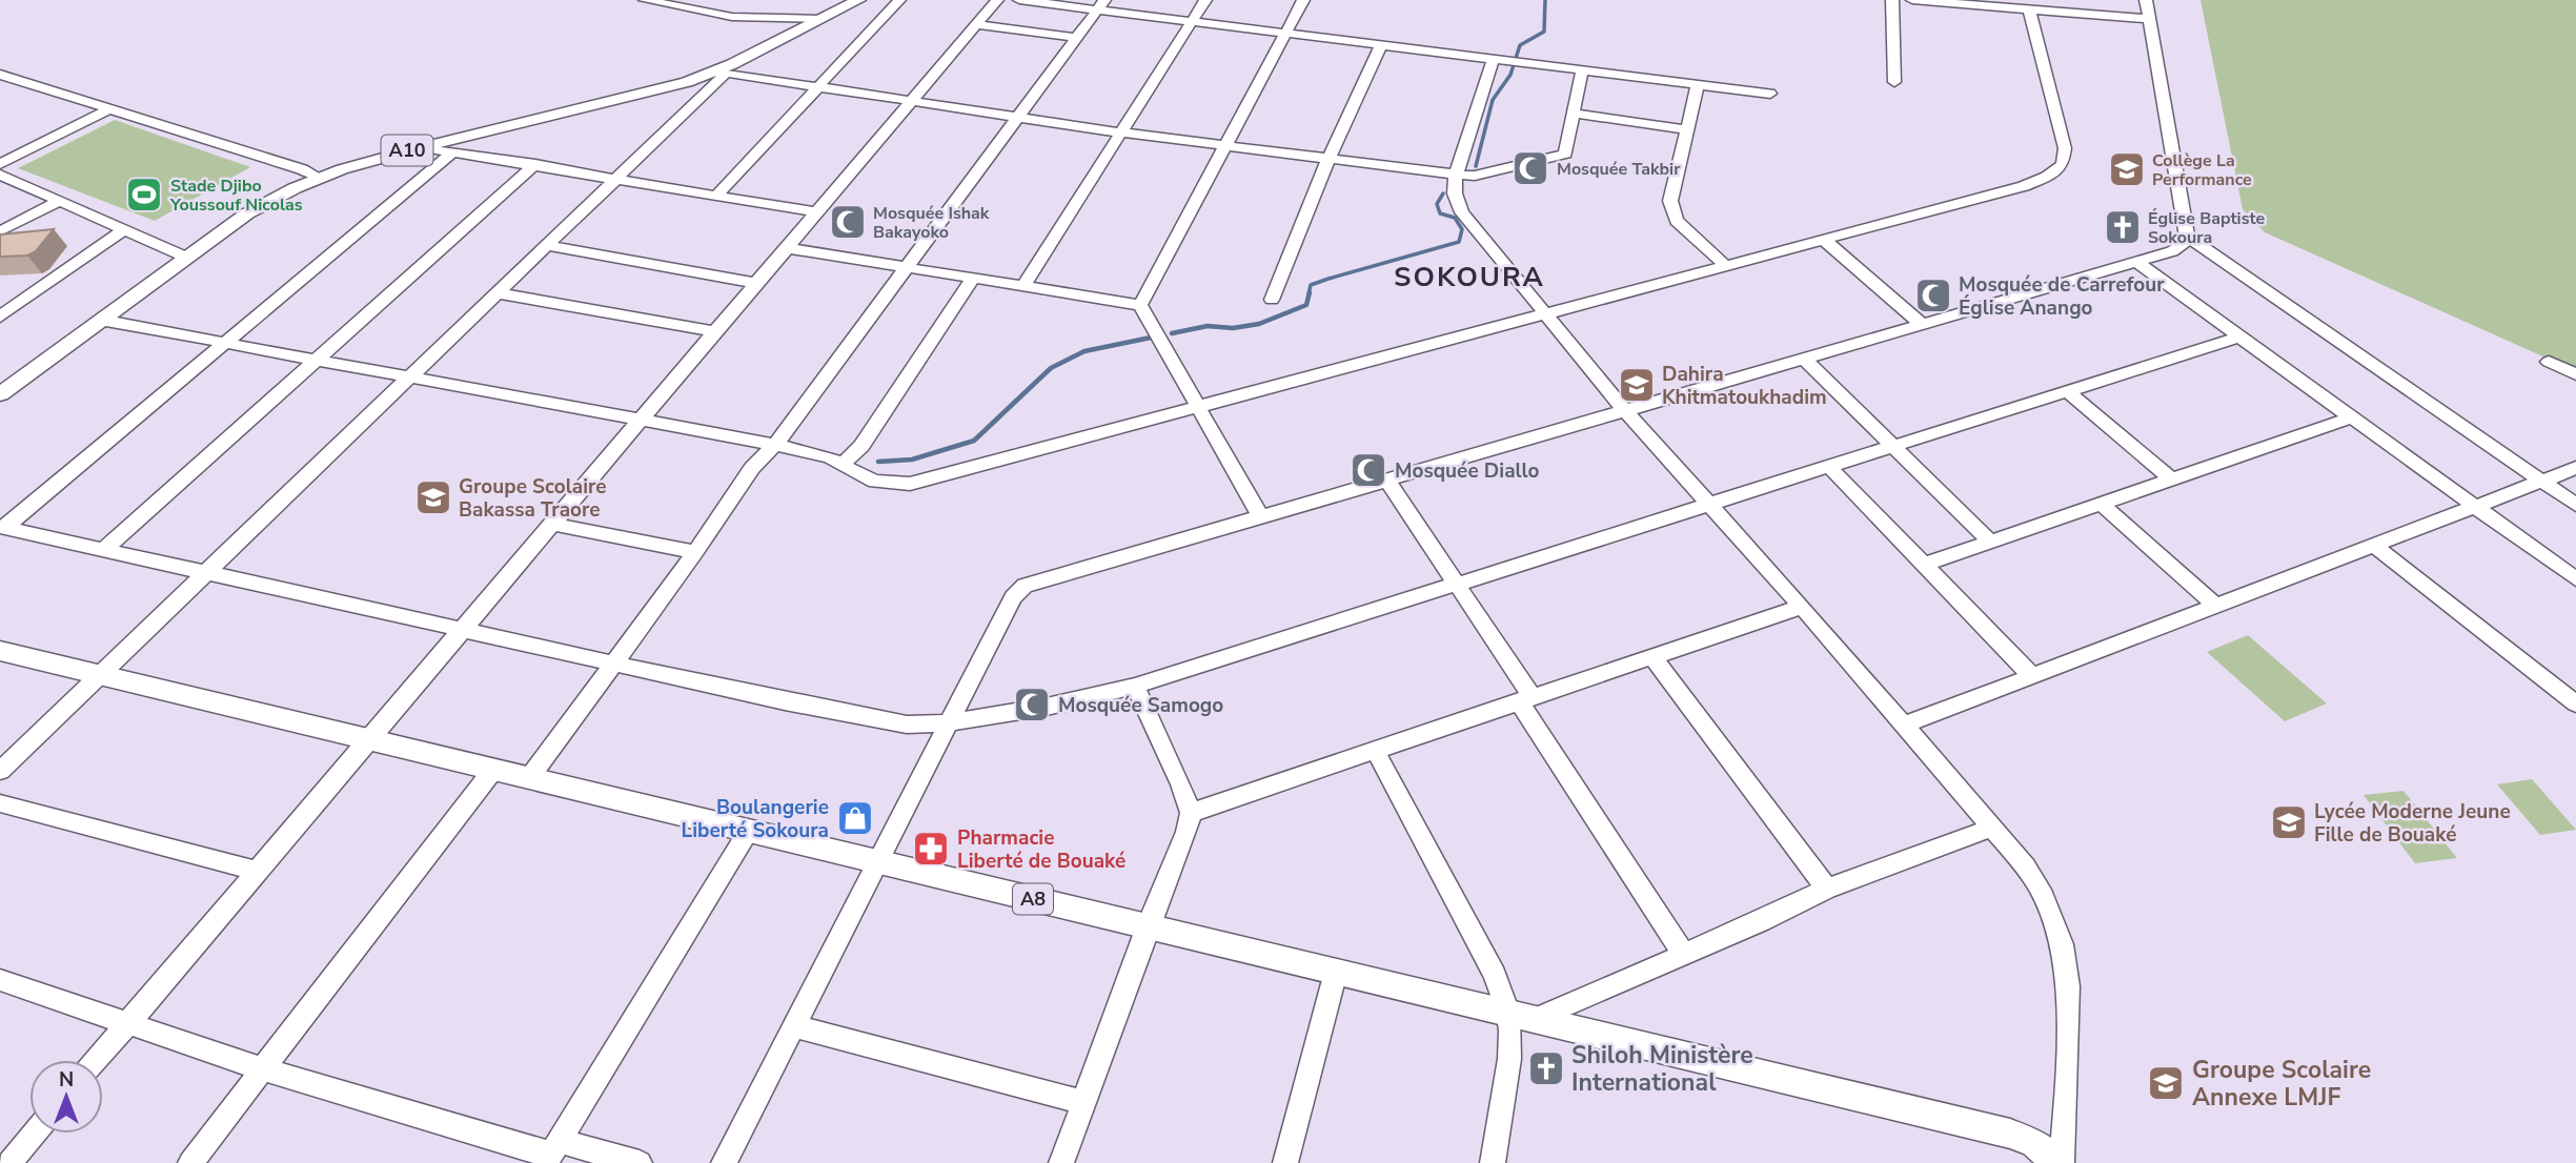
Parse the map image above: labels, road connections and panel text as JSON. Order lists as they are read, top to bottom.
{
  "streets": {
    "main road": ["A10", "A8"]
  },
  "districts": ["SOKOURA"],
  "places": {
    "mosque": [
      "Mosquée Takbir",
      "Mosquée Ishak Bakayoko",
      "Mosquée de Carrefour Église Anango",
      "Mosquée Diallo",
      "Mosquée Samogo"
    ],
    "school or university": [
      "Collège La Performance",
      "Dahira Khitmatoukhadim",
      "Groupe Scolaire Bakassa Traore",
      "Lycée Moderne Jeune Fille de Bouaké",
      "Groupe Scolaire Annexe LMJF"
    ],
    "sports": ["Stade Djibo Youssouf Nicolas"],
    "church": ["Église Baptiste Sokoura", "Shiloh Ministère International"],
    "shop": ["Boulangerie Liberté Sokoura"],
    "pharmacy": ["Pharmacie Liberté de Bouaké"]
  },
  "north": "top"
}
